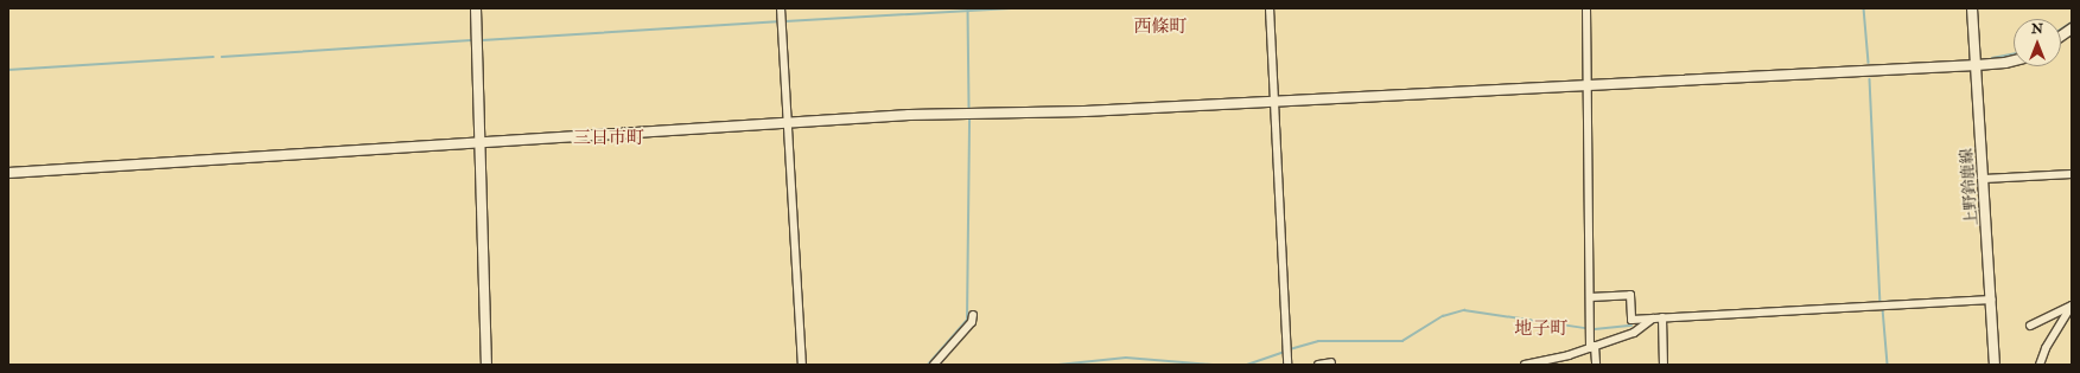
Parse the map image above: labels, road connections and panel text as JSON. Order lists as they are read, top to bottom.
{
  "streets": {
    "street": ["上野鈴鹿線"]
  },
  "districts": ["西條町", "三日市町", "地子町"],
  "north": "top"
}
